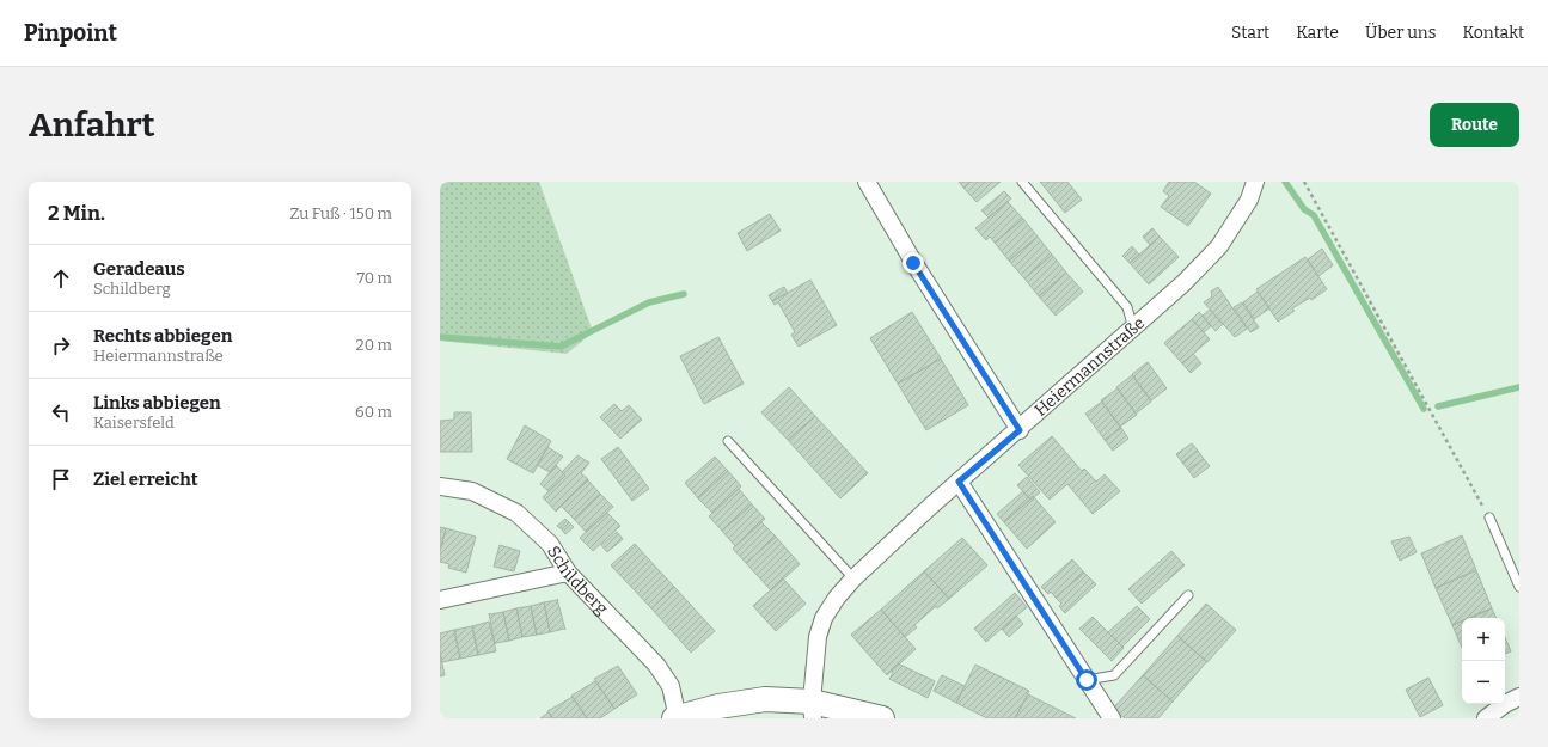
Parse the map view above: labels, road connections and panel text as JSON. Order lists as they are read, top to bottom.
{
  "streets": {
    "street": ["Heiermannstraße", "Schildberg"]
  },
  "page": {
    "header": "Pinpoint",
    "nav": [
      "Start",
      "Karte",
      "Über uns",
      "Kontakt"
    ],
    "buttons": "Route",
    "title": "Anfahrt",
    "heading": ["2 Min.", "Zu Fuß · 150 m"],
    "list": [
      ["Geradeaus", "Schildberg", "70 m"],
      ["Rechts abbiegen", "Heiermannstraße", "20 m"],
      ["Links abbiegen", "Kaisersfeld", "60 m"],
      "Ziel erreicht"
    ],
    "map_buttons": ["+", "−"]
  }
}
